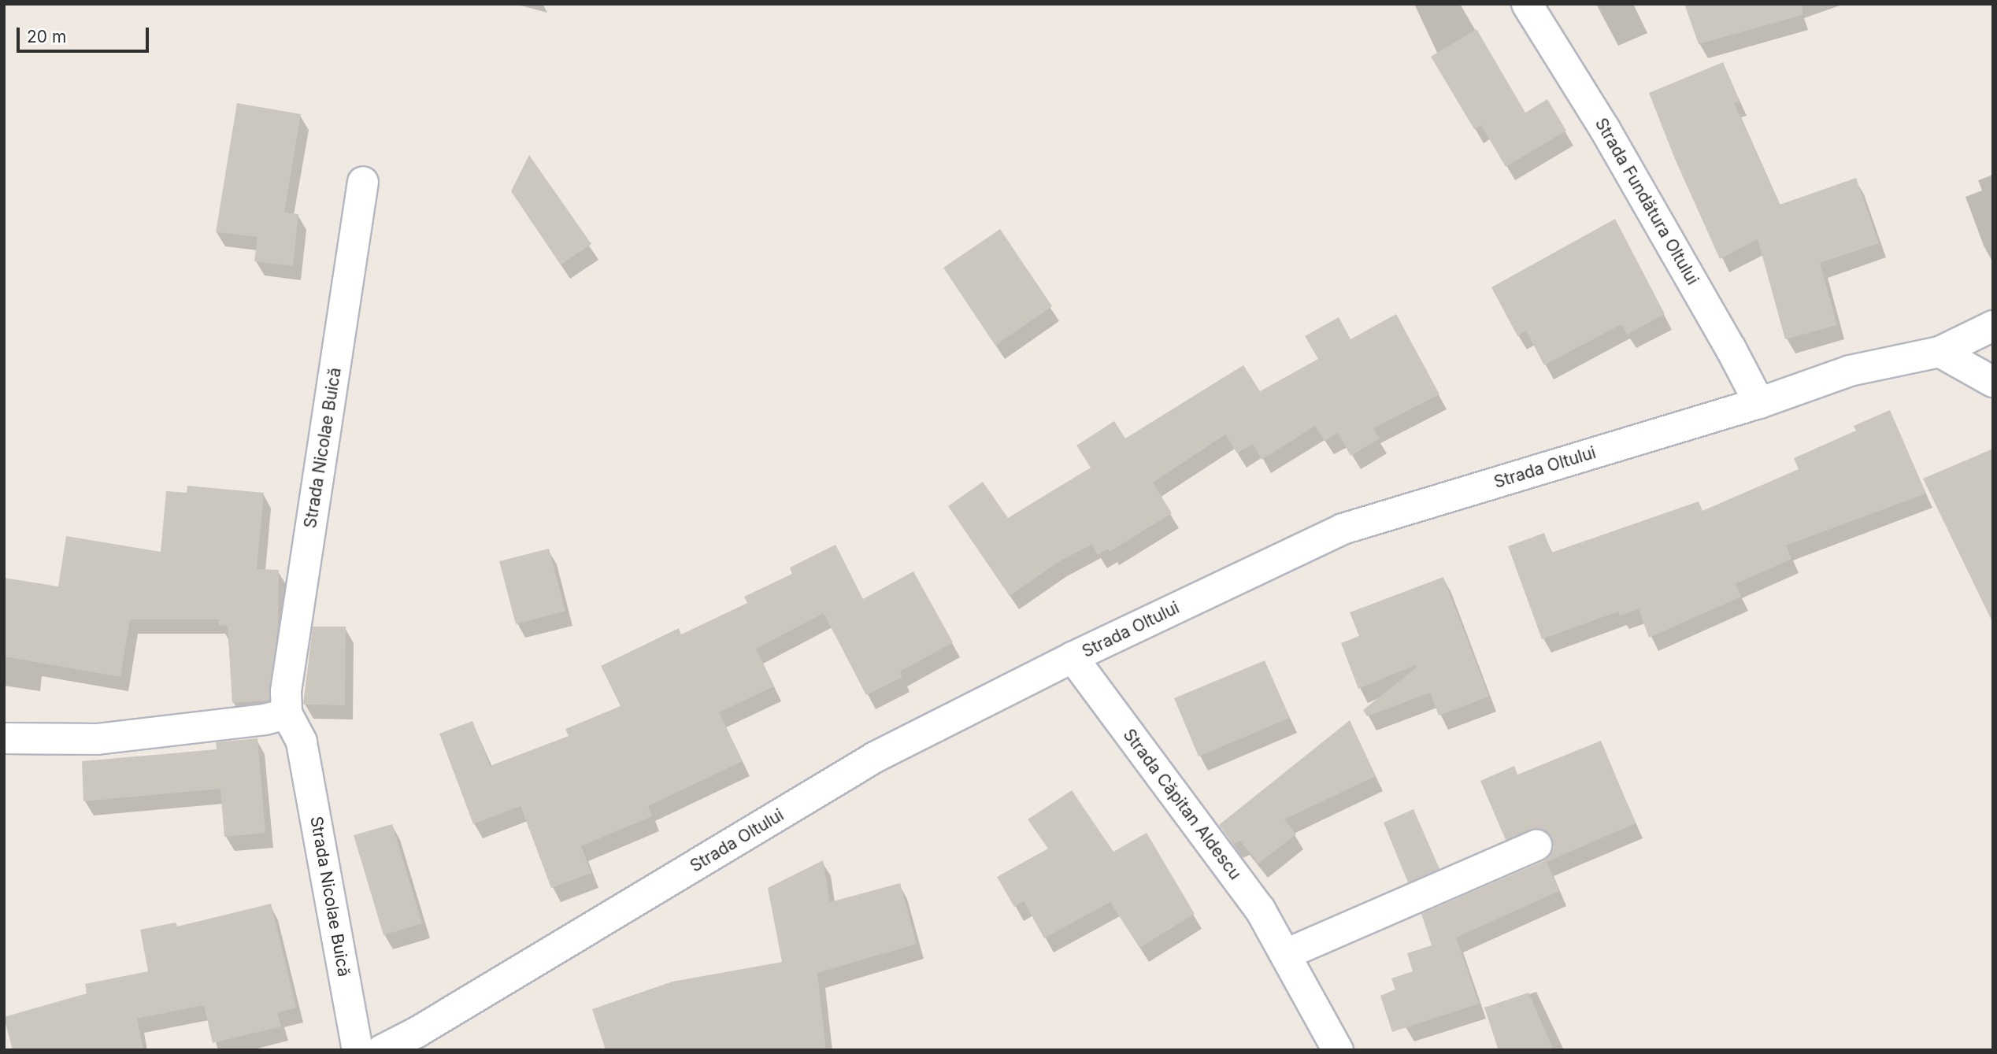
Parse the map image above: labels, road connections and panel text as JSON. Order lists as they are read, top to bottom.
{
  "streets": {
    "street": [
      "Strada Fundătura Oltului",
      "Strada Nicolae Buică",
      "Strada Oltului",
      "Strada Căpitan Aldescu"
    ]
  },
  "crossings": [
    ["Strada Fundătura Oltului", "Strada Oltului"],
    ["Strada Oltului", "Strada Căpitan Aldescu"]
  ],
  "scale_bar": "20 m"
}
